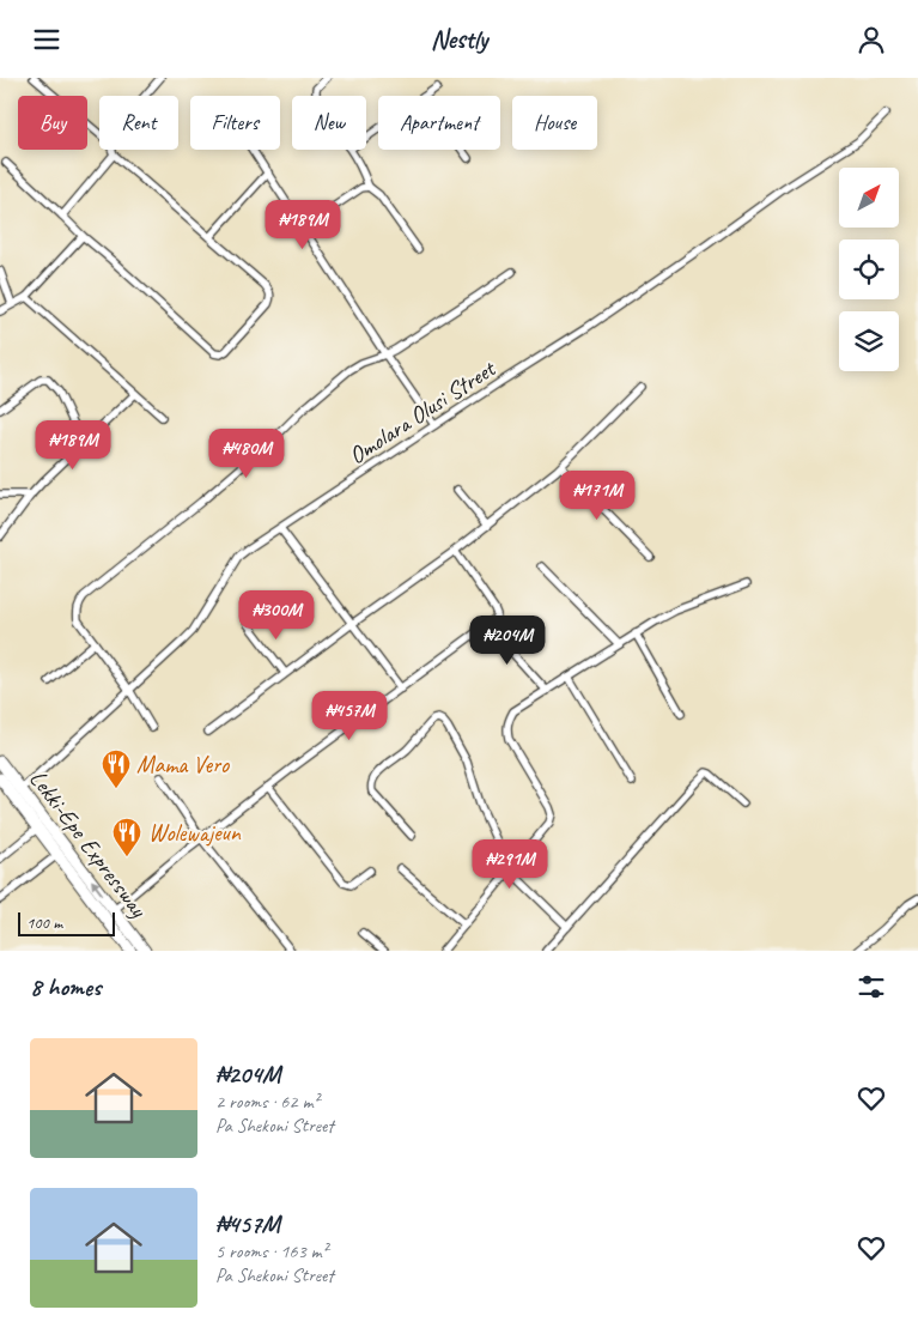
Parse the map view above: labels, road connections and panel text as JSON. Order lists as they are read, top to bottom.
{
  "streets": {
    "highway": ["Lekki-Epe Expressway"],
    "street": ["Omolara Olusi Street"]
  },
  "crossings": [
    ["Omolara Olusi Street", "Lekki-Epe Expressway"]
  ],
  "places": {
    "restaurant": ["Mama Vero", "Wolewajeun"]
  },
  "scale_bar": "100 m",
  "north": "top right",
  "page": {
    "header": "Nestly",
    "chip": [
      "Buy",
      "Rent",
      "Filters",
      "New",
      "Apartment",
      "House"
    ],
    "price": [
      "₦189M",
      "₦189M",
      "₦480M",
      "₦171M",
      "₦300M",
      "₦204M",
      "₦457M",
      "₦291M"
    ],
    "scale": "100 m",
    "heading": "8 homes",
    "list": [
      {
        "name": "₦204M",
        "note": "2 rooms · 62 m² · Pa Shekoni Street"
      },
      {
        "name": "₦457M",
        "note": "5 rooms · 163 m² · Pa Shekoni Street"
      }
    ]
  }
}
